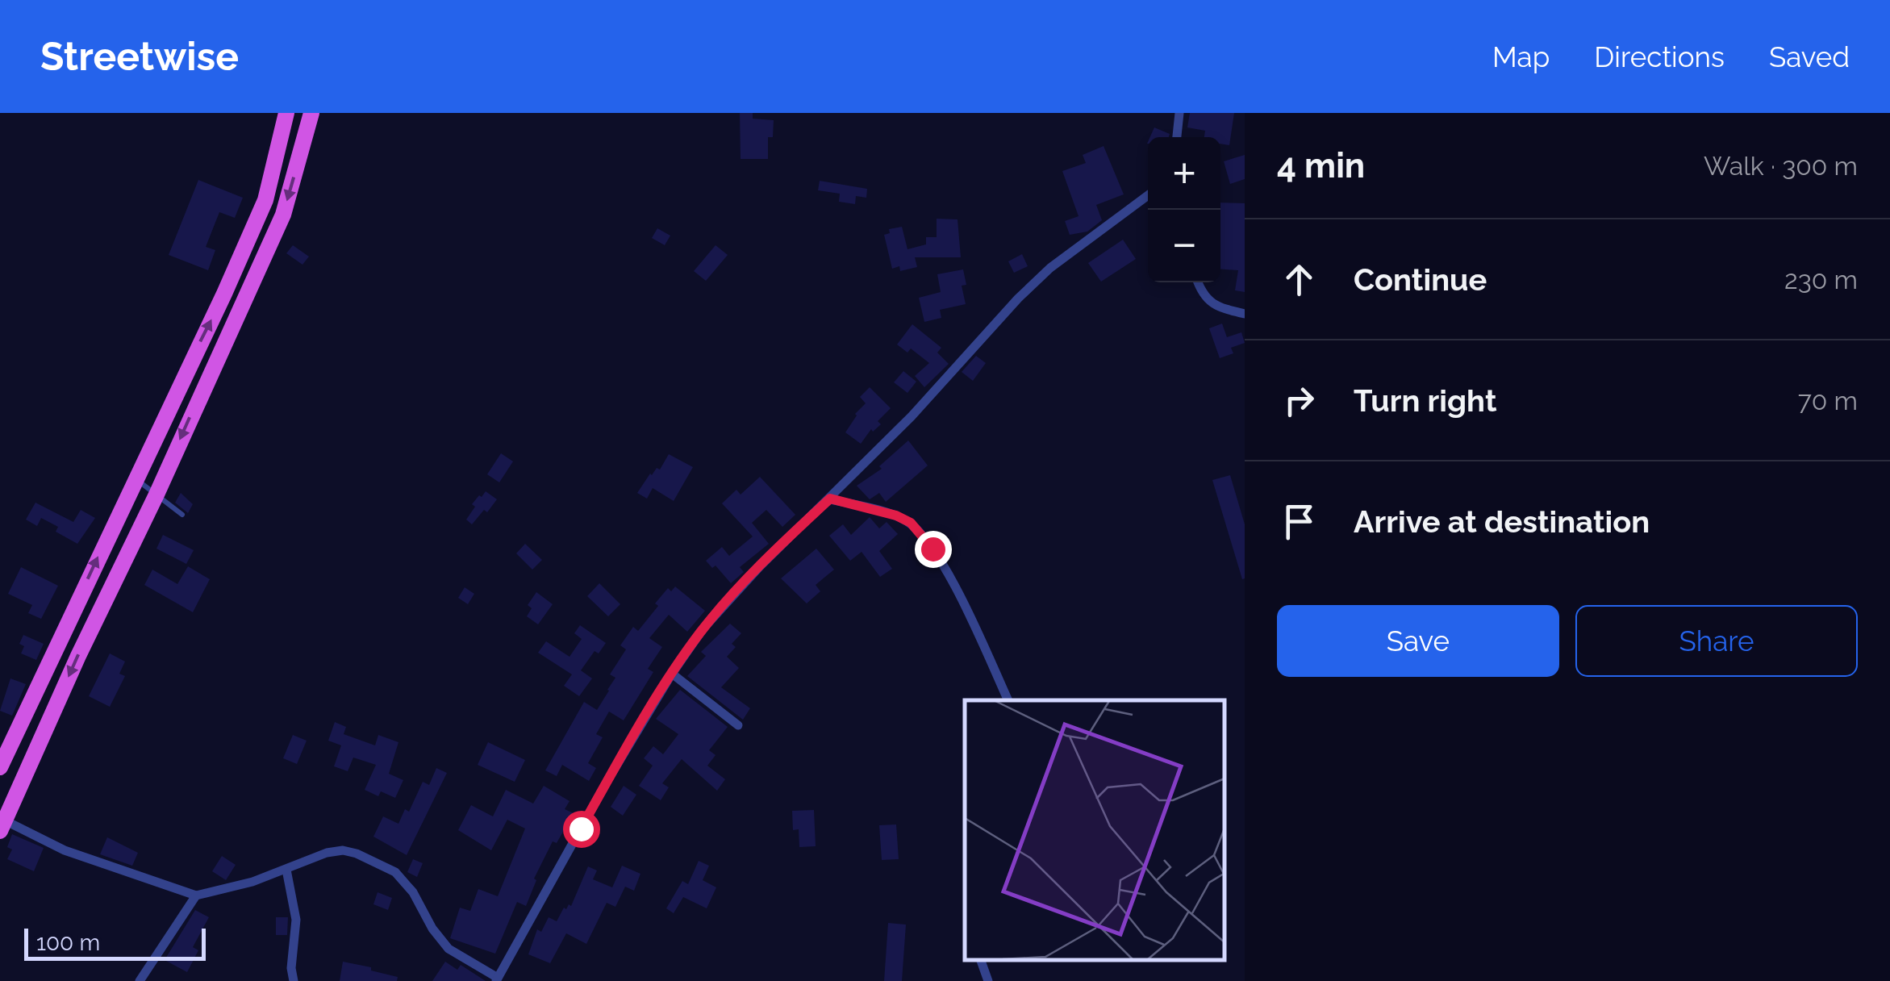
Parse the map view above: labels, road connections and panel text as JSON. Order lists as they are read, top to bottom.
{
  "scale_bar": "100 m",
  "page": {
    "header": "Streetwise",
    "nav": ["Map", "Directions", "Saved"],
    "heading": ["4 min", "Walk · 300 m"],
    "map_buttons": ["+", "−"],
    "list": [
      ["Continue", "230 m"],
      ["Turn right", "70 m"],
      "Arrive at destination"
    ],
    "buttons": ["Save", "Share"],
    "scale": "100 m"
  }
}
